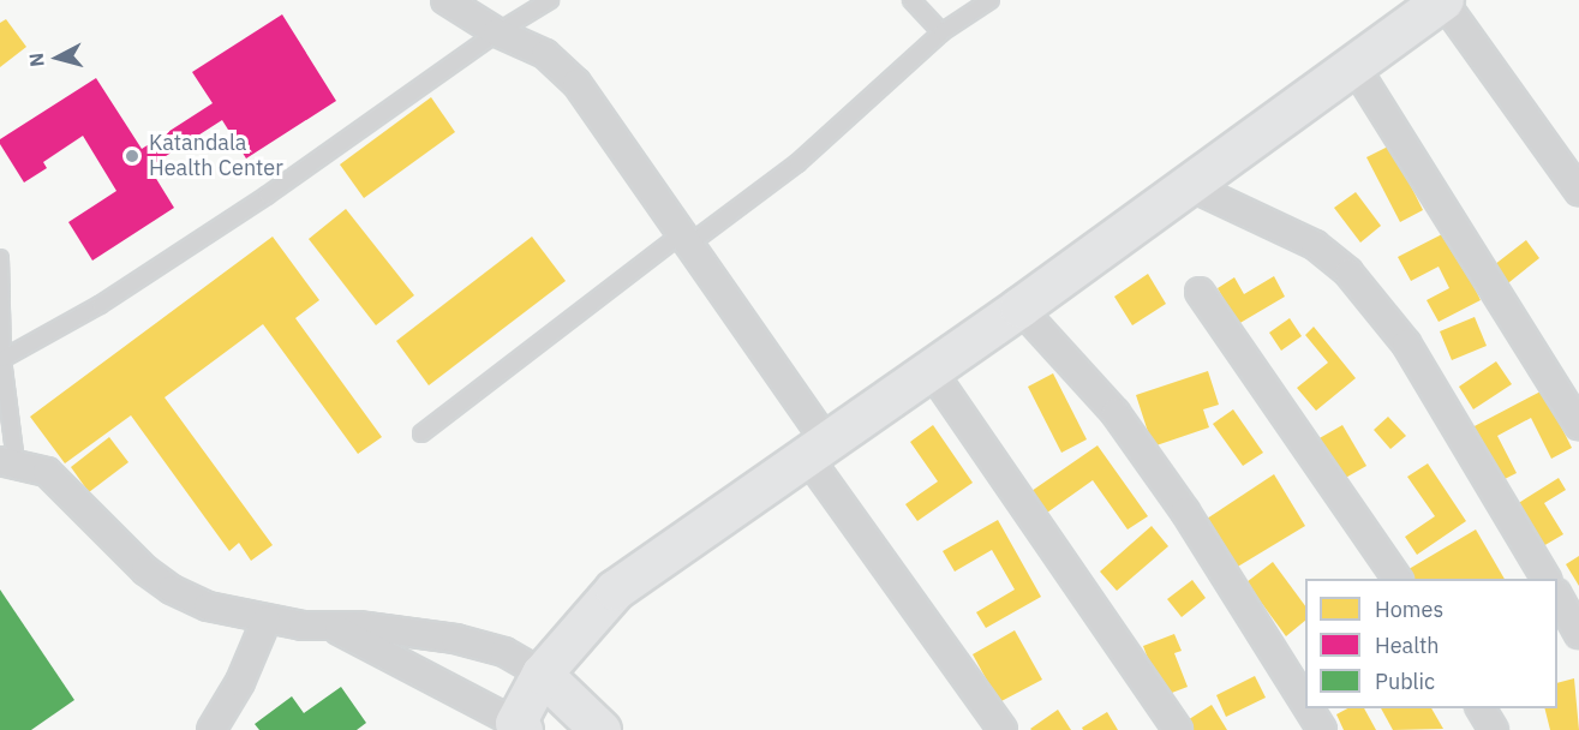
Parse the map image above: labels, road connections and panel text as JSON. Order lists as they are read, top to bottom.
{
  "places": ["Katandala Health Center"],
  "legend": ["Homes", "Health", "Public"],
  "north": "left"
}
